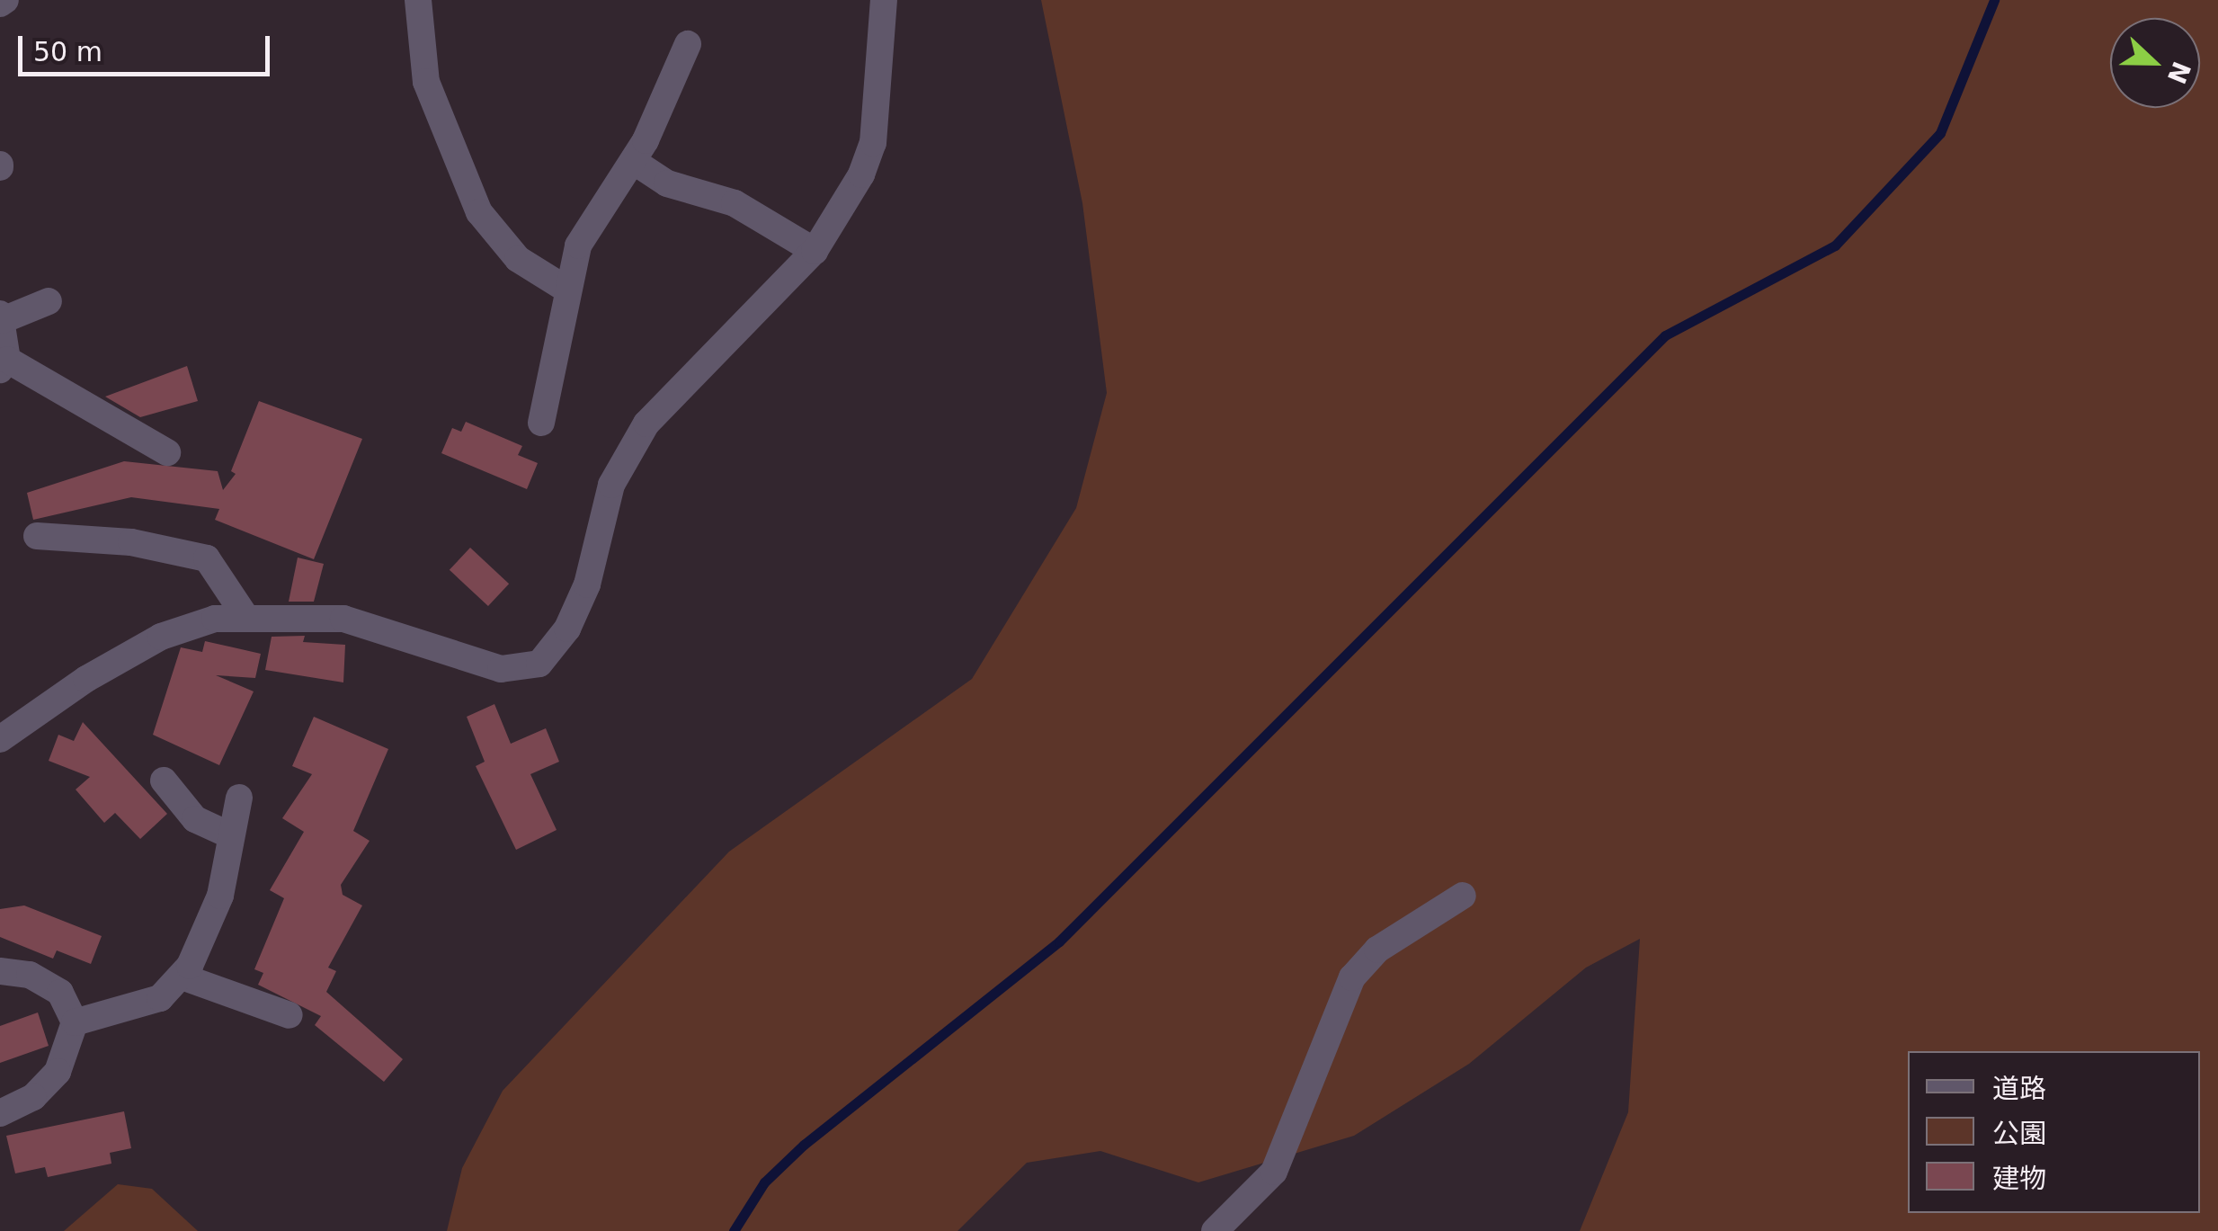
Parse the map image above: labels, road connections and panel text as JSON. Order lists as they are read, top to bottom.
{
  "legend": ["道路", "公園", "建物"],
  "scale_bar": "50 m",
  "north": "right"
}
